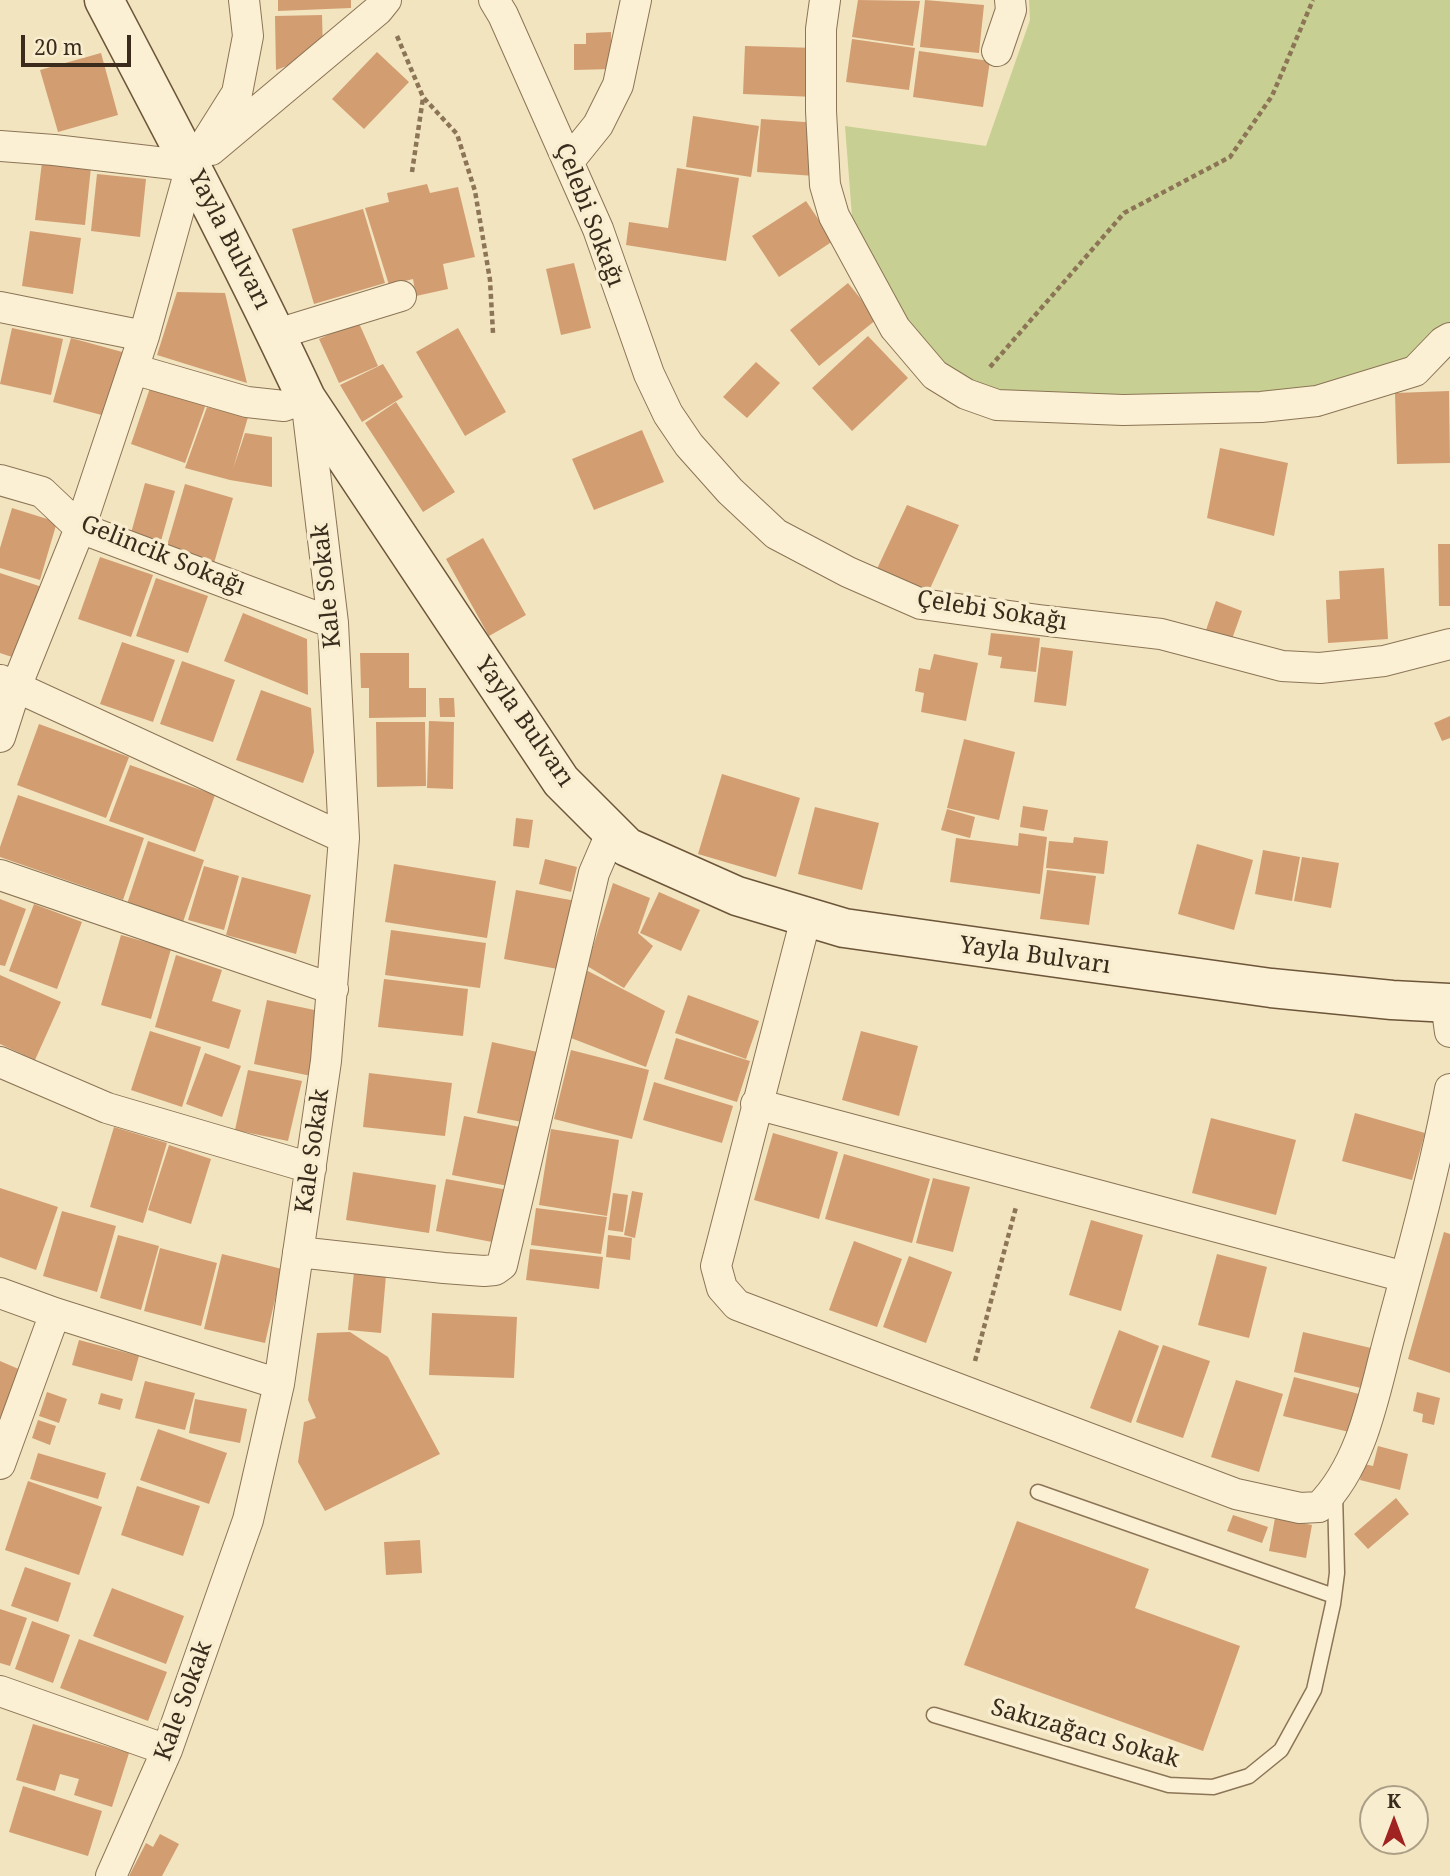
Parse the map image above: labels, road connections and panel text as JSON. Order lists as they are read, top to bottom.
{
  "streets": {
    "main road": ["Yayla Bulvarı"],
    "street": ["Çelebi Sokağı", "Gelincik Sokağı", "Kale Sokak"],
    "lane": ["Sakızağacı Sokak"]
  },
  "crossings": [
    ["Yayla Bulvarı", "Kale Sokak"],
    ["Gelincik Sokağı", "Kale Sokak"]
  ],
  "scale_bar": "20 m",
  "north": "top"
}
